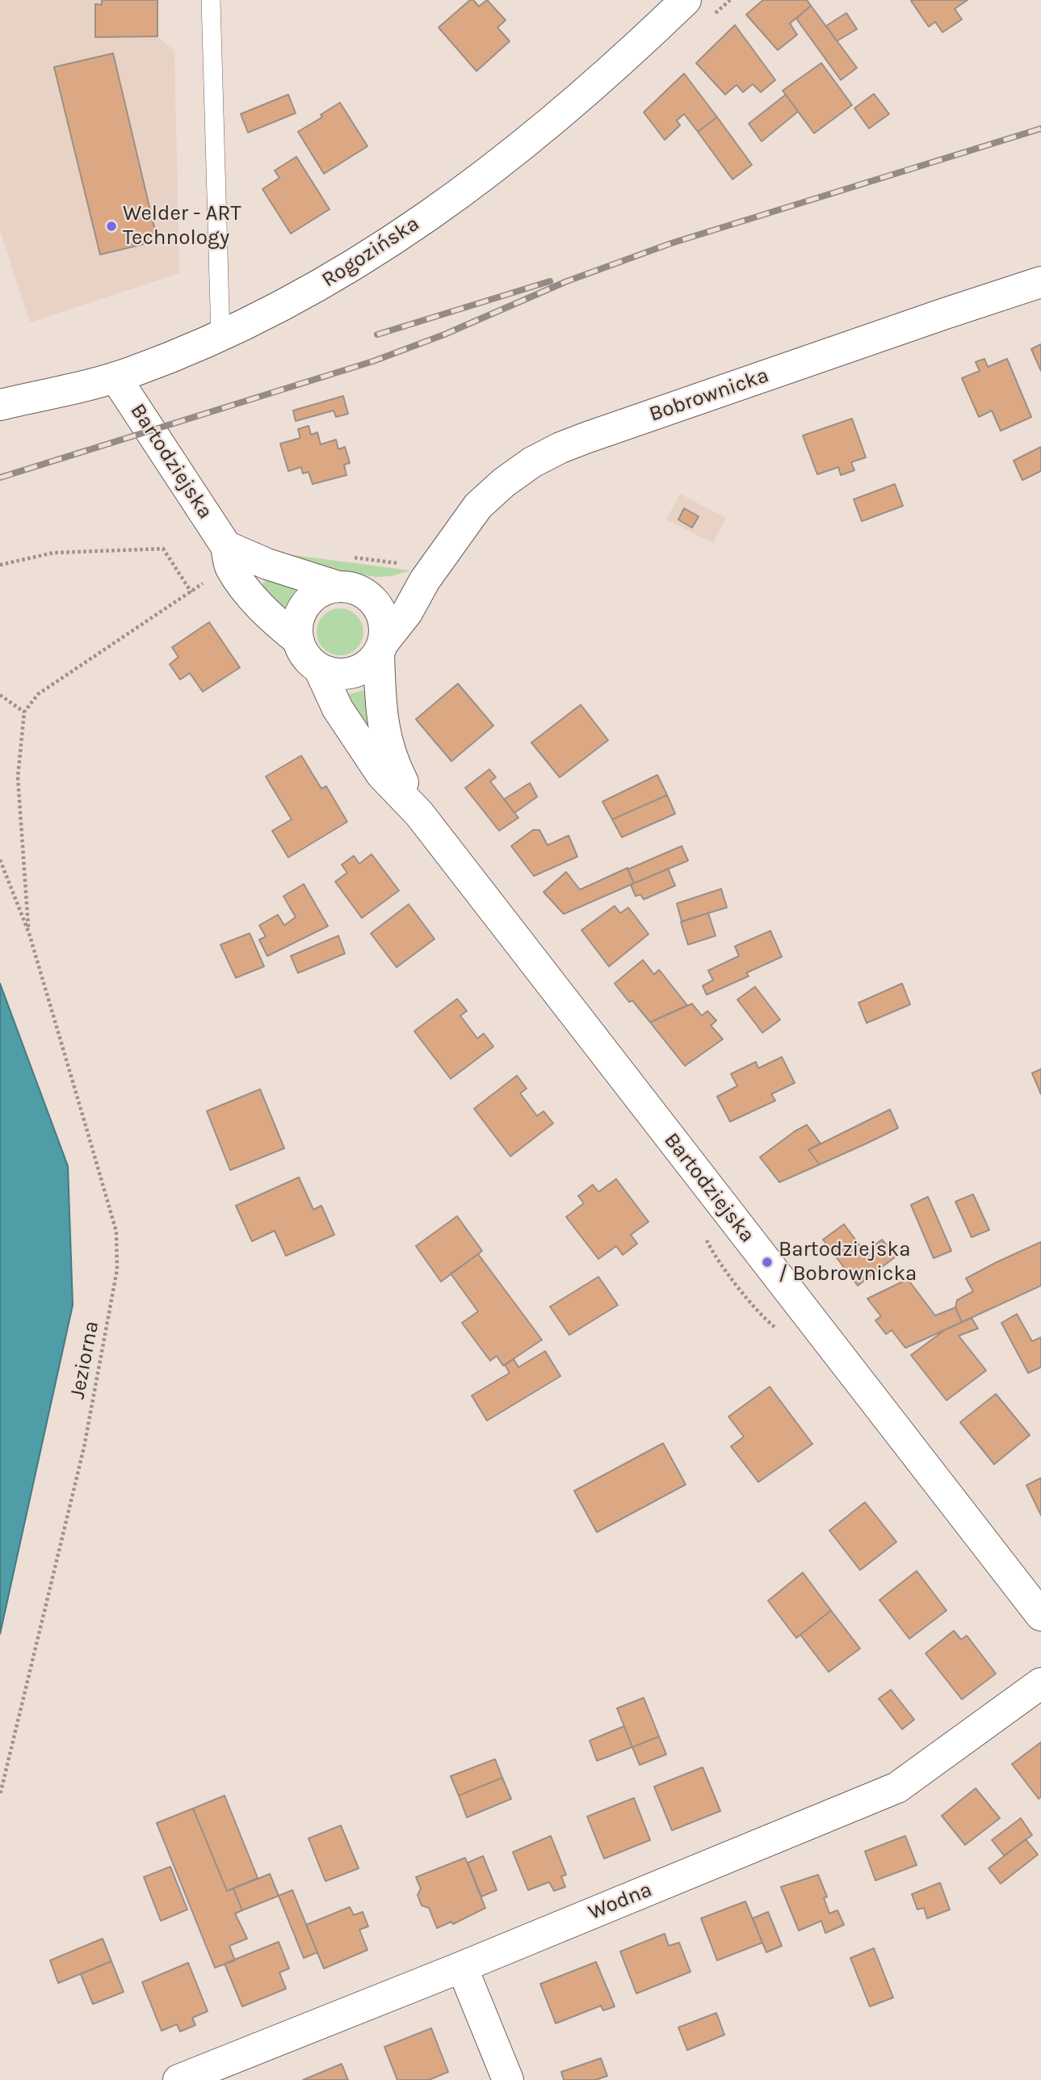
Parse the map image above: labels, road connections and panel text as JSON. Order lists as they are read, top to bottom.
{
  "streets": {
    "street": [
      "Rogozińska",
      "Bobrownicka",
      "Bartodziejska",
      "Wodna"
    ],
    "path": ["Jeziorna"]
  },
  "crossings": [
    ["Rogozińska", "Bartodziejska"],
    ["Bobrownicka", "Bartodziejska"]
  ],
  "places": ["Welder - ART Technology", "Bartodziejska / Bobrownicka"]
}
